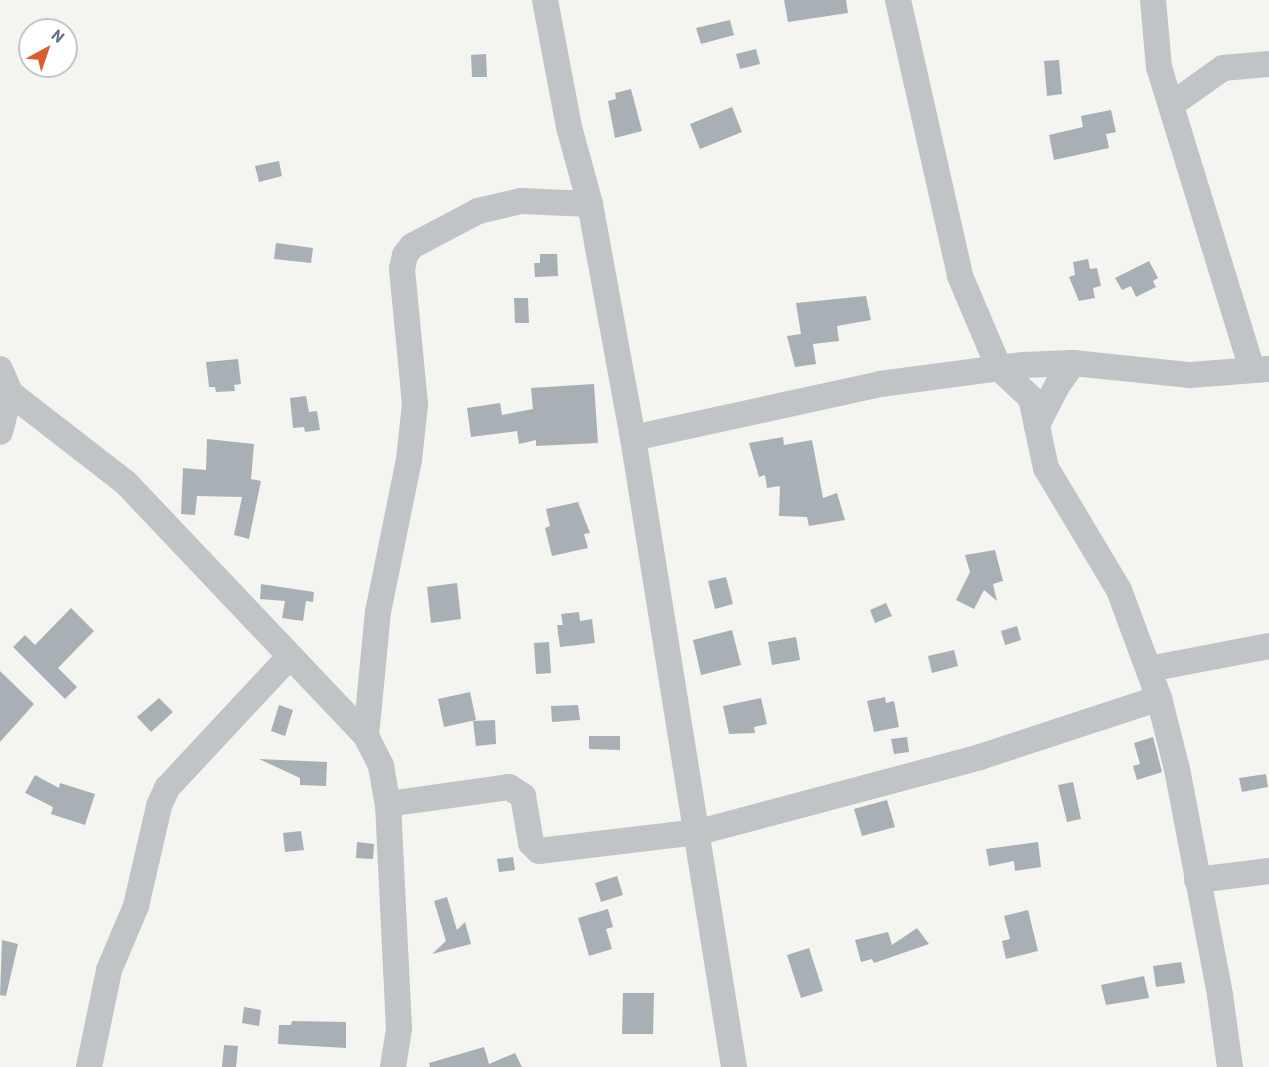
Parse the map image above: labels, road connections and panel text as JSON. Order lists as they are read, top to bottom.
{
  "north": "top right"
}
